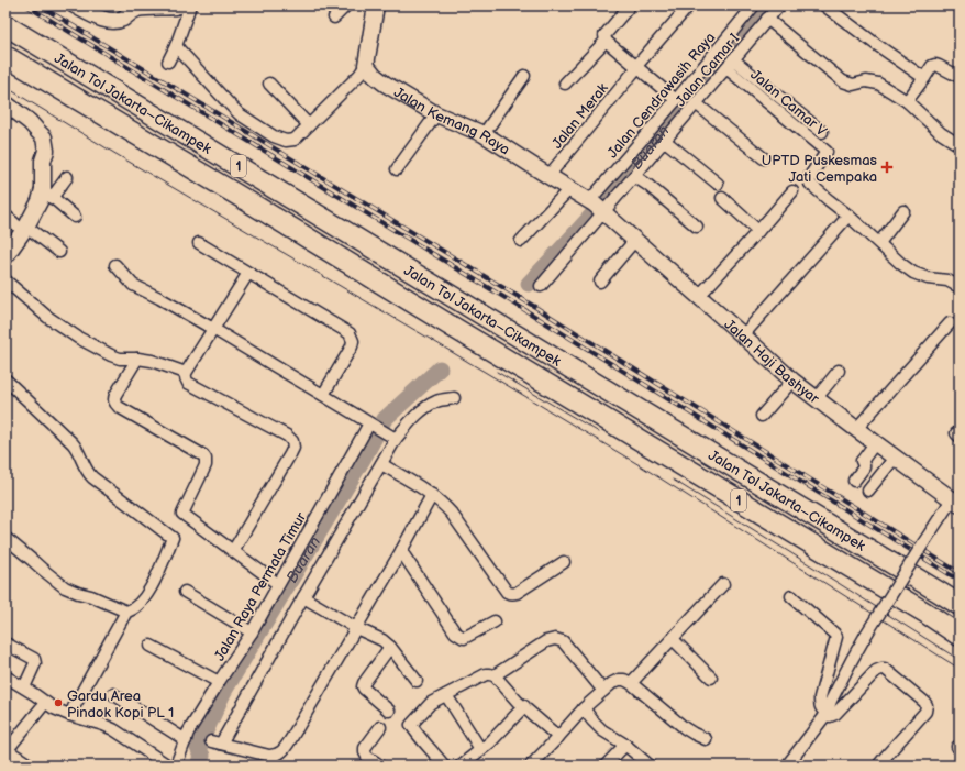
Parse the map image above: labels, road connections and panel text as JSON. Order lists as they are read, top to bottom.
{
  "streets": {
    "highway": ["Jalan Tol Jakarta–Cikampek", "1"],
    "street": [
      "Jalan Camar I",
      "Jalan Cendrawasih Raya",
      "Jalan Camar V",
      "Jalan Merak",
      "Jalan Kemang Raya",
      "Jalan Haji Bashyar",
      "Jalan Raya Permata Timur"
    ]
  },
  "crossings": [
    ["Jalan Camar I", "Jalan Cendrawasih Raya"],
    ["Jalan Camar I", "Jalan Camar V"],
    ["Jalan Camar I", "Jalan Kemang Raya"],
    ["Jalan Camar I", "Jalan Haji Bashyar"],
    ["Jalan Cendrawasih Raya", "Jalan Kemang Raya"],
    ["Jalan Cendrawasih Raya", "Jalan Haji Bashyar"],
    ["Jalan Merak", "Jalan Kemang Raya"],
    ["Jalan Kemang Raya", "Jalan Haji Bashyar"]
  ],
  "water": ["Buaran"],
  "places": {
    "health": ["UPTD Puskesmas Jati Cempaka"],
    "other": ["Gardu Area Pindok Kopi PL 1"]
  }
}
